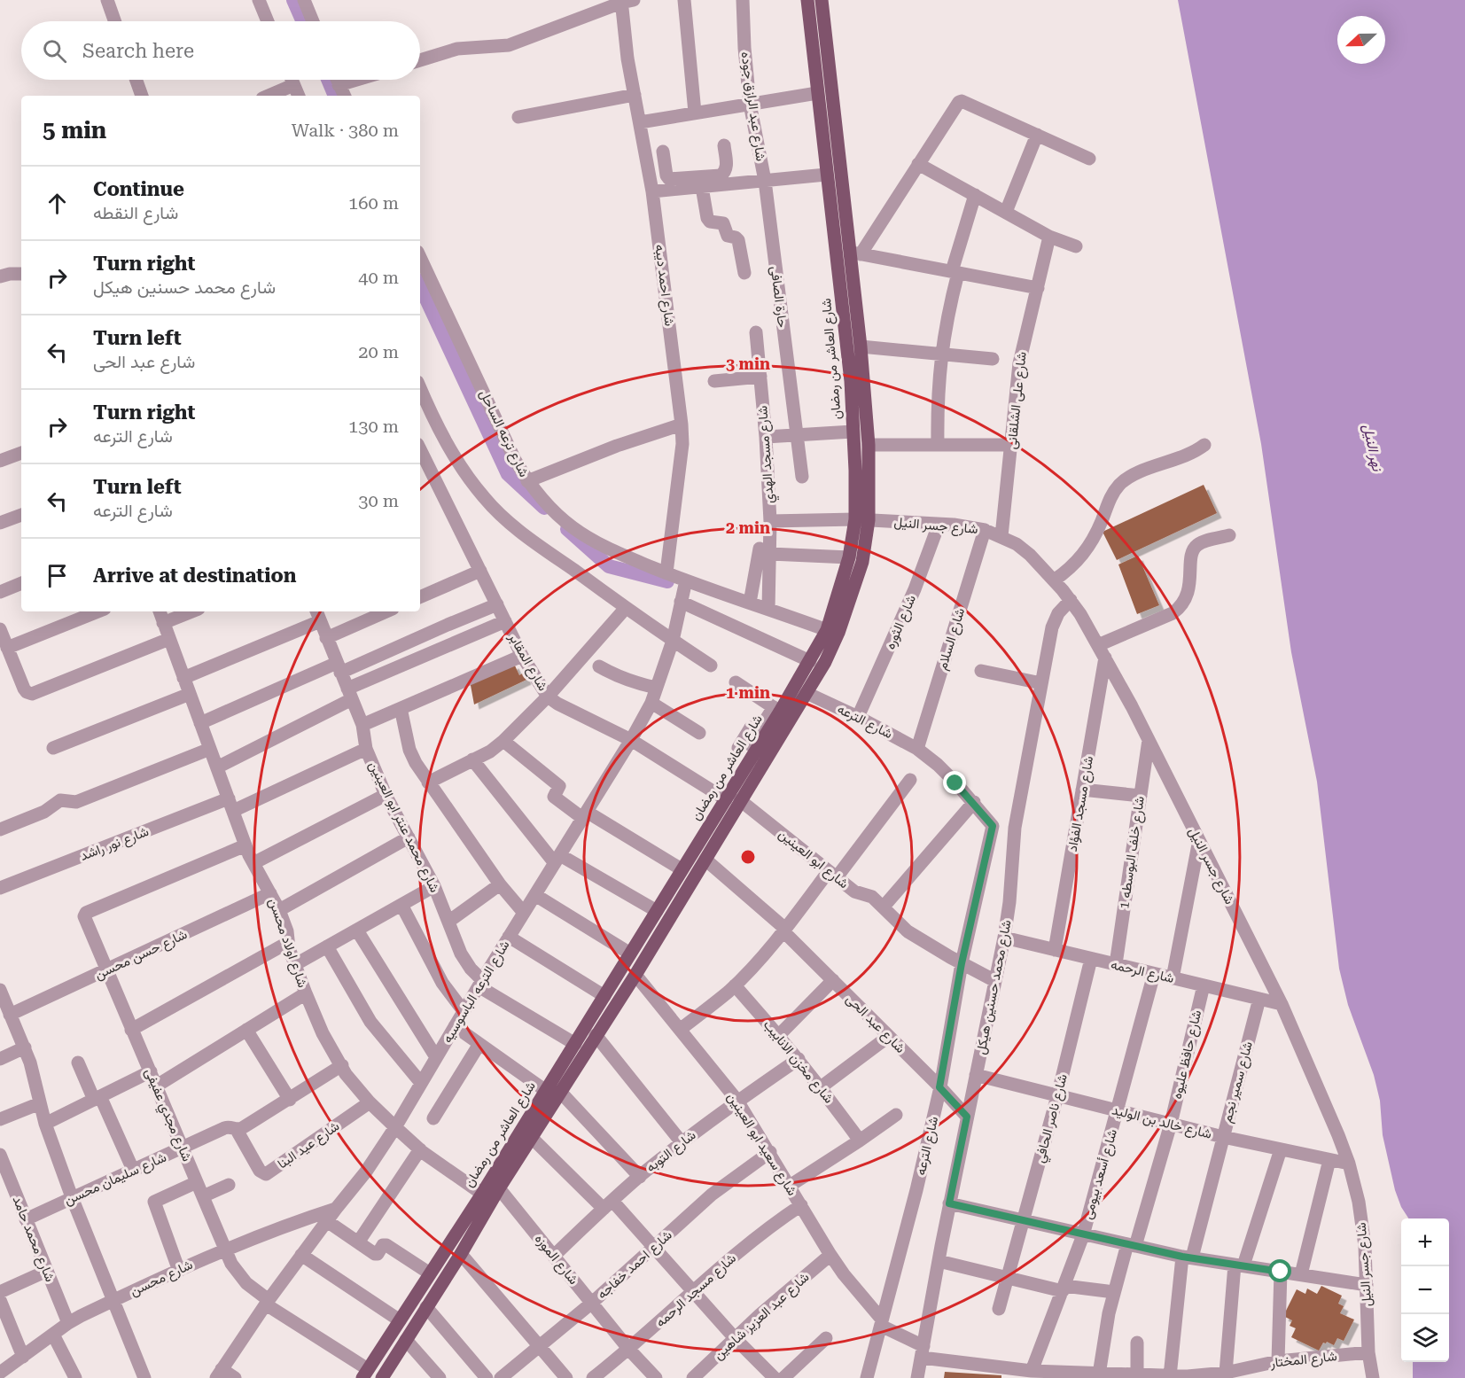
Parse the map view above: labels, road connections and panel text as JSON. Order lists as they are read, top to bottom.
{
  "streets": {
    "main road": ["شارع العاشر من رمضان"],
    "street": [
      "شارع عبد الرازق جوده",
      "شارع احمد ديبه",
      "حارة الصافى",
      "شارع على الشلقانى",
      "شارع ترعه الساحل",
      "شارع مسجد الهدي",
      "شارع جسر النيل",
      "شارع الثوره",
      "شارع السلام",
      "شارع المقابر",
      "شارع الترعه",
      "شارع مسجد الفؤاد",
      "شارع محمد عنتر ابو العينين",
      "شارع نور راشد",
      "شارع خلف البوسطه 1",
      "شارع ابو العينين",
      "شارع اولاد محسن",
      "شارع حسن محسن",
      "شارع الرحمه",
      "شارع محمد حسنين هيكل",
      "شارع الترعه الباسوسيه",
      "شارع عبد الحى",
      "شارع حافظ عليوه",
      "شارع مخزن الانابيب",
      "شارع سمير نجم",
      "شارع مجدي عفيفى",
      "شارع ناصر الحافي",
      "شارع خالد بن الوليد",
      "شارع سعيد ابو العينين",
      "شارع عيد البنا",
      "شارع التوبه",
      "شارع أسعد بيومى",
      "شارع سليمان محسن",
      "شارع محمد حامد",
      "شارع الموزه",
      "شارع احمد خفاجه",
      "شارع محسن",
      "شارع مسجد الرحمه",
      "شارع عبد العزيز شاهين",
      "شارع المختار"
    ]
  },
  "crossings": [
    ["شارع عبد الرازق جوده", "حارة الصافى"],
    ["شارع احمد ديبه", "شارع ترعه الساحل"],
    ["شارع العاشر من رمضان", "شارع ترعه الساحل"],
    ["شارع العاشر من رمضان", "شارع جسر النيل"],
    ["شارع العاشر من رمضان", "شارع المقابر"],
    ["شارع العاشر من رمضان", "شارع محمد عنتر ابو العينين"],
    ["شارع العاشر من رمضان", "شارع اولاد محسن"],
    ["شارع العاشر من رمضان", "شارع مجدي عفيفى"],
    ["شارع على الشلقانى", "شارع جسر النيل"],
    ["شارع ترعه الساحل", "شارع مسجد الهدي"],
    ["شارع ترعه الساحل", "شارع الترعه الباسوسيه"],
    ["شارع مسجد الهدي", "شارع جسر النيل"],
    ["شارع جسر النيل", "شارع الثوره"],
    ["شارع جسر النيل", "شارع السلام"],
    ["شارع جسر النيل", "شارع مسجد الفؤاد"],
    ["شارع جسر النيل", "شارع خلف البوسطه 1"],
    ["شارع جسر النيل", "شارع الرحمه"],
    ["شارع جسر النيل", "شارع محمد حسنين هيكل"],
    ["شارع جسر النيل", "شارع خالد بن الوليد"],
    ["شارع جسر النيل", "شارع المختار"],
    ["شارع الثوره", "شارع الترعه"],
    ["شارع السلام", "شارع الترعه"],
    ["شارع المقابر", "شارع الترعه الباسوسيه"],
    ["شارع الترعه", "شارع ابو العينين"],
    ["شارع الترعه", "شارع عبد الحى"],
    ["شارع الترعه", "شارع سعيد ابو العينين"],
    ["شارع الترعه", "شارع المختار"],
    ["شارع مسجد الفؤاد", "شارع الرحمه"],
    ["شارع محمد عنتر ابو العينين", "شارع نور راشد"],
    ["شارع محمد عنتر ابو العينين", "شارع الترعه الباسوسيه"],
    ["شارع نور راشد", "شارع اولاد محسن"],
    ["شارع خلف البوسطه 1", "شارع الرحمه"],
    ["شارع ابو العينين", "شارع محمد حسنين هيكل"],
    ["شارع اولاد محسن", "شارع حسن محسن"],
    ["شارع اولاد محسن", "شارع الترعه الباسوسيه"],
    ["شارع اولاد محسن", "شارع مجدي عفيفى"],
    ["شارع اولاد محسن", "شارع عيد البنا"],
    ["شارع اولاد محسن", "شارع سليمان محسن"],
    ["شارع حسن محسن", "شارع مجدي عفيفى"],
    ["شارع الرحمه", "شارع محمد حسنين هيكل"],
    ["شارع الرحمه", "شارع حافظ عليوه"],
    ["شارع الرحمه", "شارع سمير نجم"],
    ["شارع الرحمه", "شارع ناصر الحافي"],
    ["شارع الرحمه", "شارع أسعد بيومى"],
    ["شارع محمد حسنين هيكل", "شارع عبد الحى"],
    ["شارع محمد حسنين هيكل", "شارع خالد بن الوليد"],
    ["شارع محمد حسنين هيكل", "شارع المختار"],
    ["شارع الترعه الباسوسيه", "شارع مجدي عفيفى"],
    ["شارع الترعه الباسوسيه", "شارع محسن"],
    ["شارع حافظ عليوه", "شارع خالد بن الوليد"],
    ["شارع حافظ عليوه", "شارع المختار"],
    ["شارع مخزن الانابيب", "شارع التوبه"],
    ["شارع سمير نجم", "شارع خالد بن الوليد"],
    ["شارع سمير نجم", "شارع المختار"],
    ["شارع مجدي عفيفى", "شارع سليمان محسن"],
    ["شارع مجدي عفيفى", "شارع محسن"],
    ["شارع ناصر الحافي", "شارع خالد بن الوليد"],
    ["شارع خالد بن الوليد", "شارع أسعد بيومى"],
    ["شارع سعيد ابو العينين", "شارع التوبه"],
    ["شارع سعيد ابو العينين", "شارع احمد خفاجه"],
    ["شارع سعيد ابو العينين", "شارع مسجد الرحمه"],
    ["شارع سعيد ابو العينين", "شارع عبد العزيز شاهين"],
    ["شارع سعيد ابو العينين", "شارع المختار"],
    ["شارع عيد البنا", "شارع سليمان محسن"],
    ["شارع التوبه", "شارع الموزه"],
    ["شارع أسعد بيومى", "شارع المختار"],
    ["شارع سليمان محسن", "شارع محمد حامد"],
    ["شارع محمد حامد", "شارع محسن"],
    ["شارع الموزه", "شارع احمد خفاجه"],
    ["شارع الموزه", "شارع مسجد الرحمه"]
  ],
  "water": ["نهر النيل"],
  "north": "left",
  "page": {
    "search": "Search here",
    "heading": ["5 min", "Walk · 380 m"],
    "list": [
      ["Continue", "شارع النقطه", "160 m"],
      ["Turn right", "شارع محمد حسنين هيكل", "40 m"],
      ["Turn left", "شارع عبد الحى", "20 m"],
      ["Turn right", "شارع الترعه", "130 m"],
      ["Turn left", "شارع الترعه", "30 m"],
      "Arrive at destination"
    ],
    "map_buttons": ["+", "−"]
  },
  "rings": ["3 min", "2 min", "1 min"]
}
